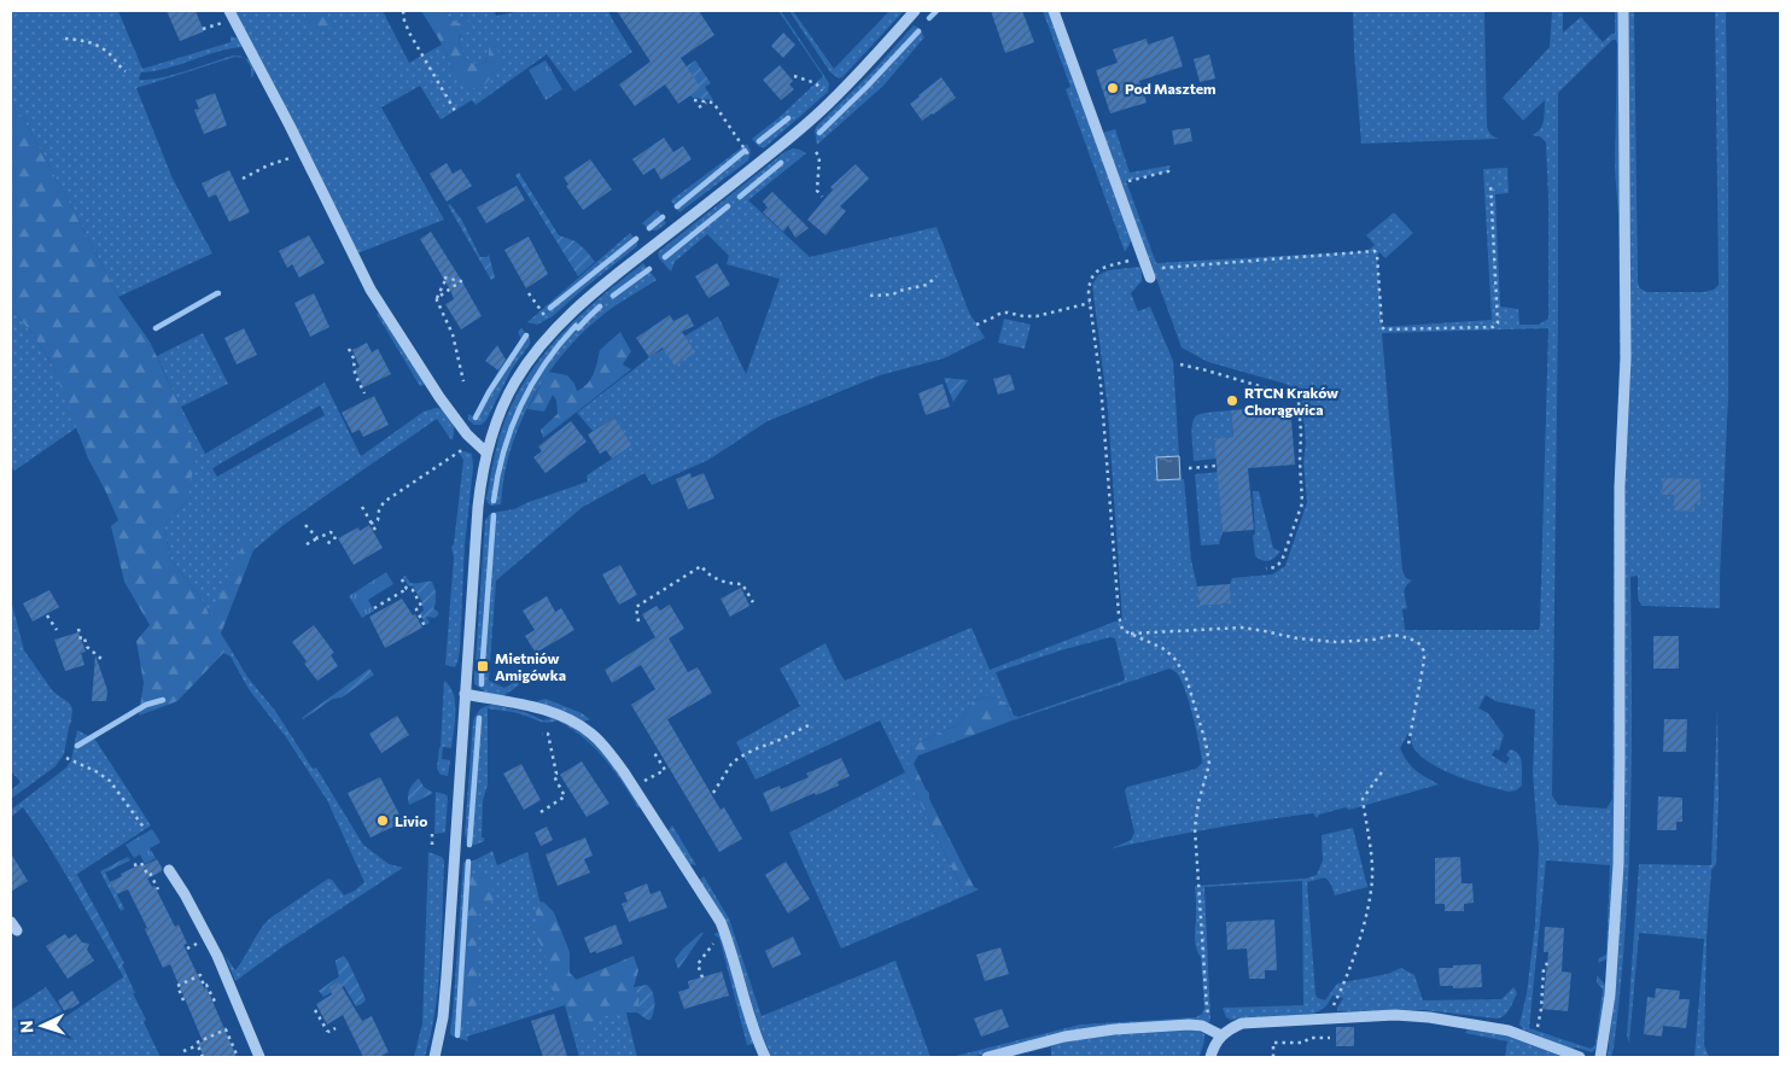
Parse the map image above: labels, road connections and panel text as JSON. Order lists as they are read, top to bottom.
{
  "places": {
    "other": ["Pod Masztem", "RTCN Kraków Chorągwica", "Livio"],
    "transit": ["Mietniów Amigówka"]
  },
  "north": "left"
}
